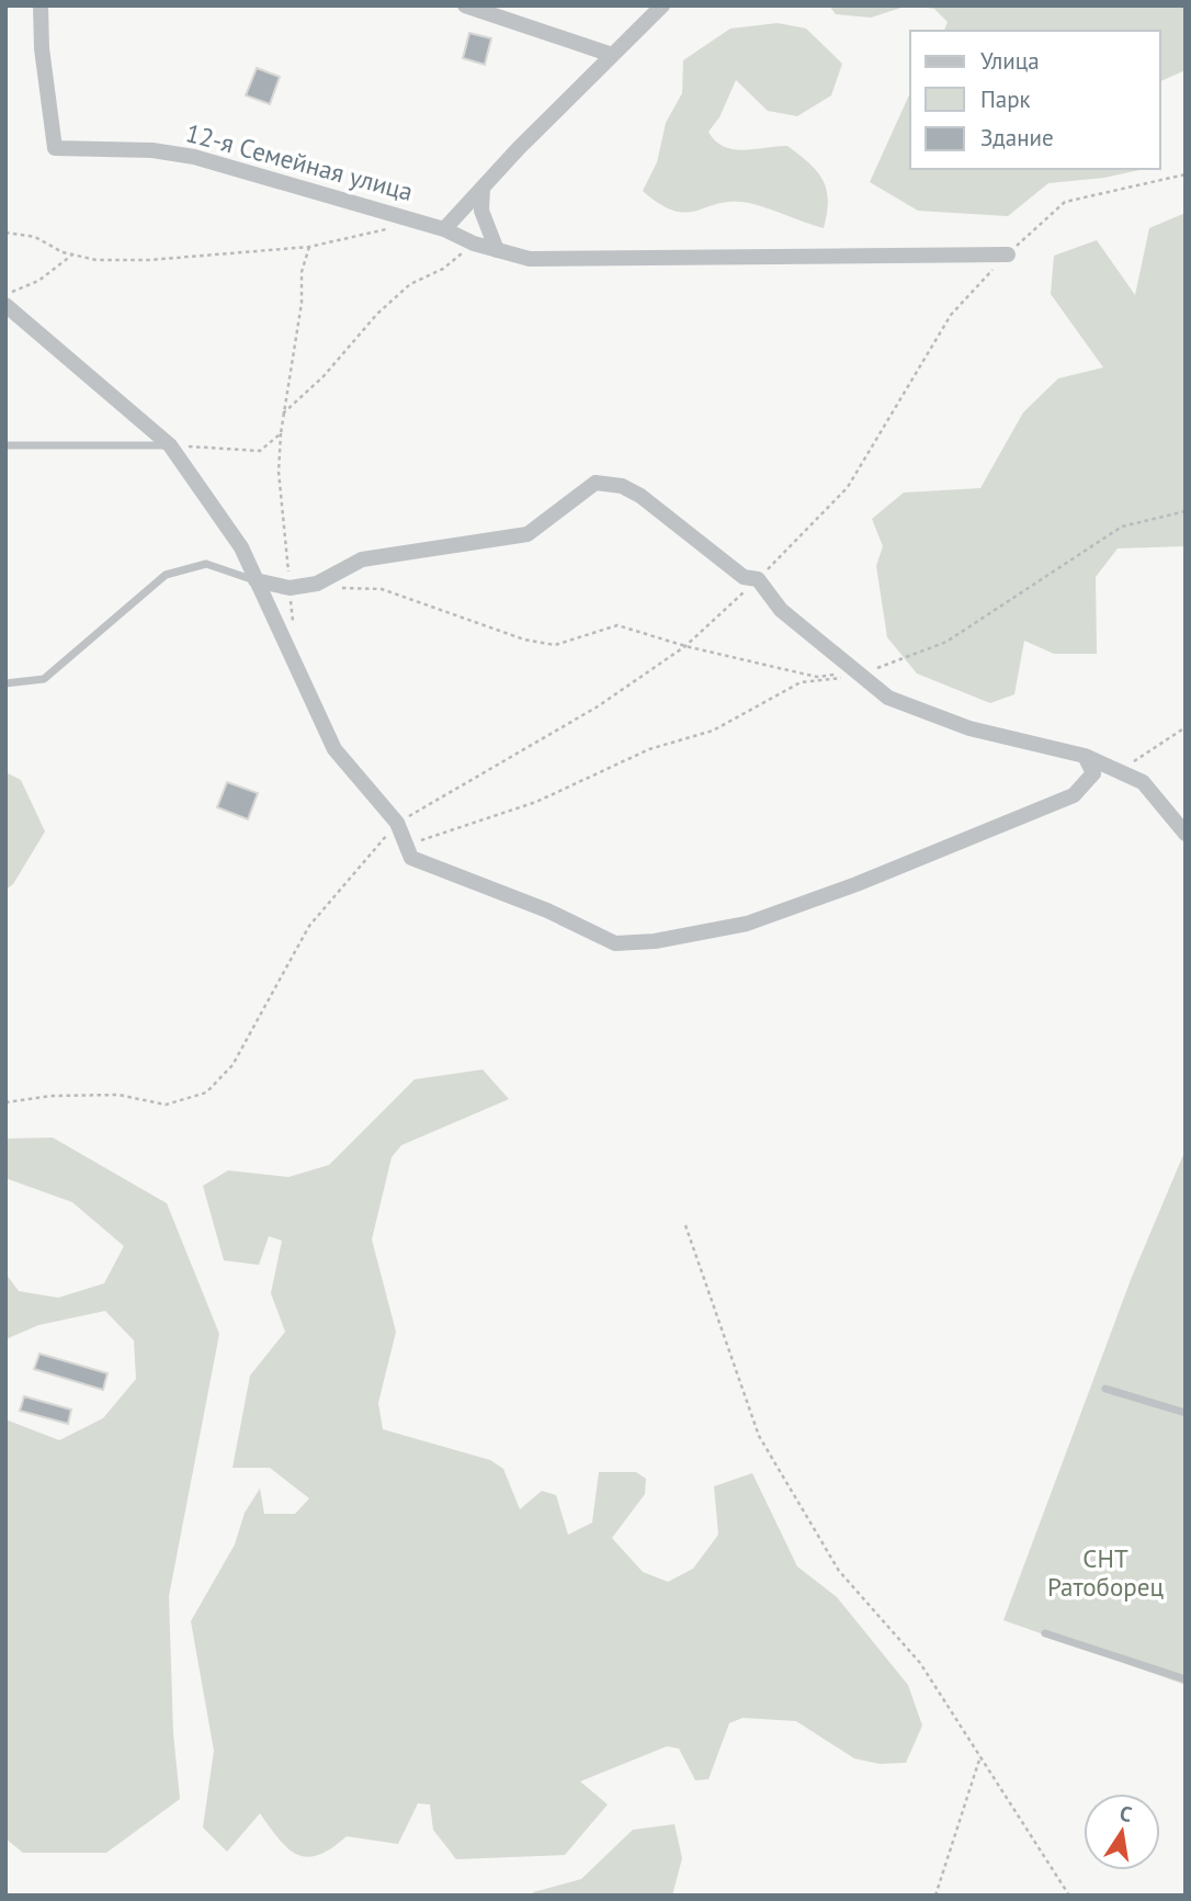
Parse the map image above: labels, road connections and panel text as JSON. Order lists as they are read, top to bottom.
{
  "streets": {
    "street": ["12-я Семейная улица"]
  },
  "parks": ["СНТ Ратоборец"],
  "legend": ["Улица", "Парк", "Здание"],
  "north": "top"
}
